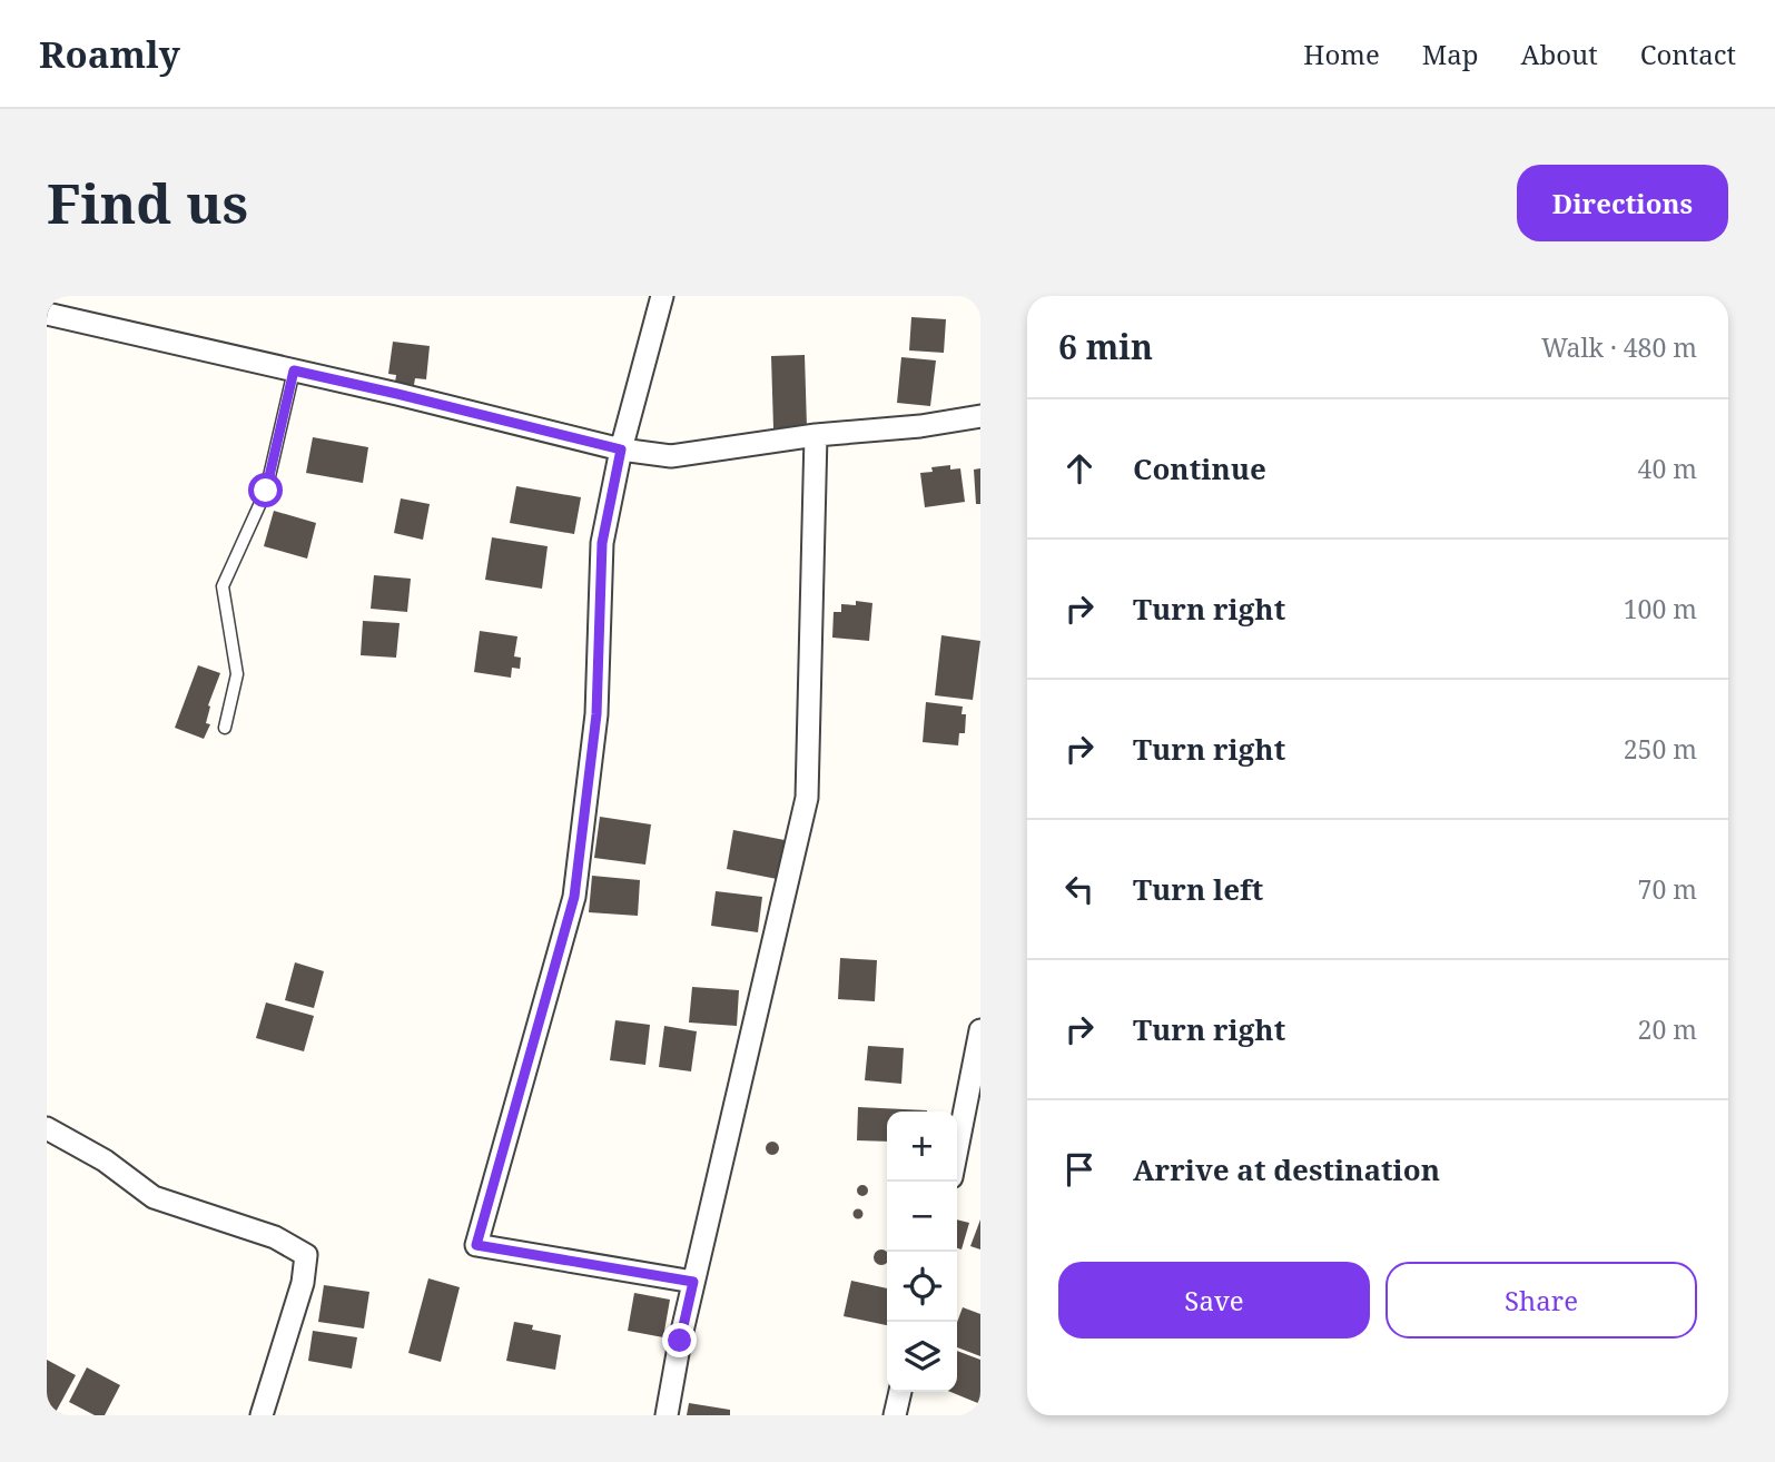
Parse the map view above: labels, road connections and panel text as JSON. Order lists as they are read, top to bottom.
{
  "page": {
    "header": "Roamly",
    "nav": [
      "Home",
      "Map",
      "About",
      "Contact"
    ],
    "buttons": [
      "Directions",
      ["Save", "Share"]
    ],
    "title": "Find us",
    "heading": ["6 min", "Walk · 480 m"],
    "list": [
      ["Continue", "40 m"],
      ["Turn right", "100 m"],
      ["Turn right", "250 m"],
      ["Turn left", "70 m"],
      ["Turn right", "20 m"],
      "Arrive at destination"
    ],
    "map_buttons": ["+", "−"]
  }
}
